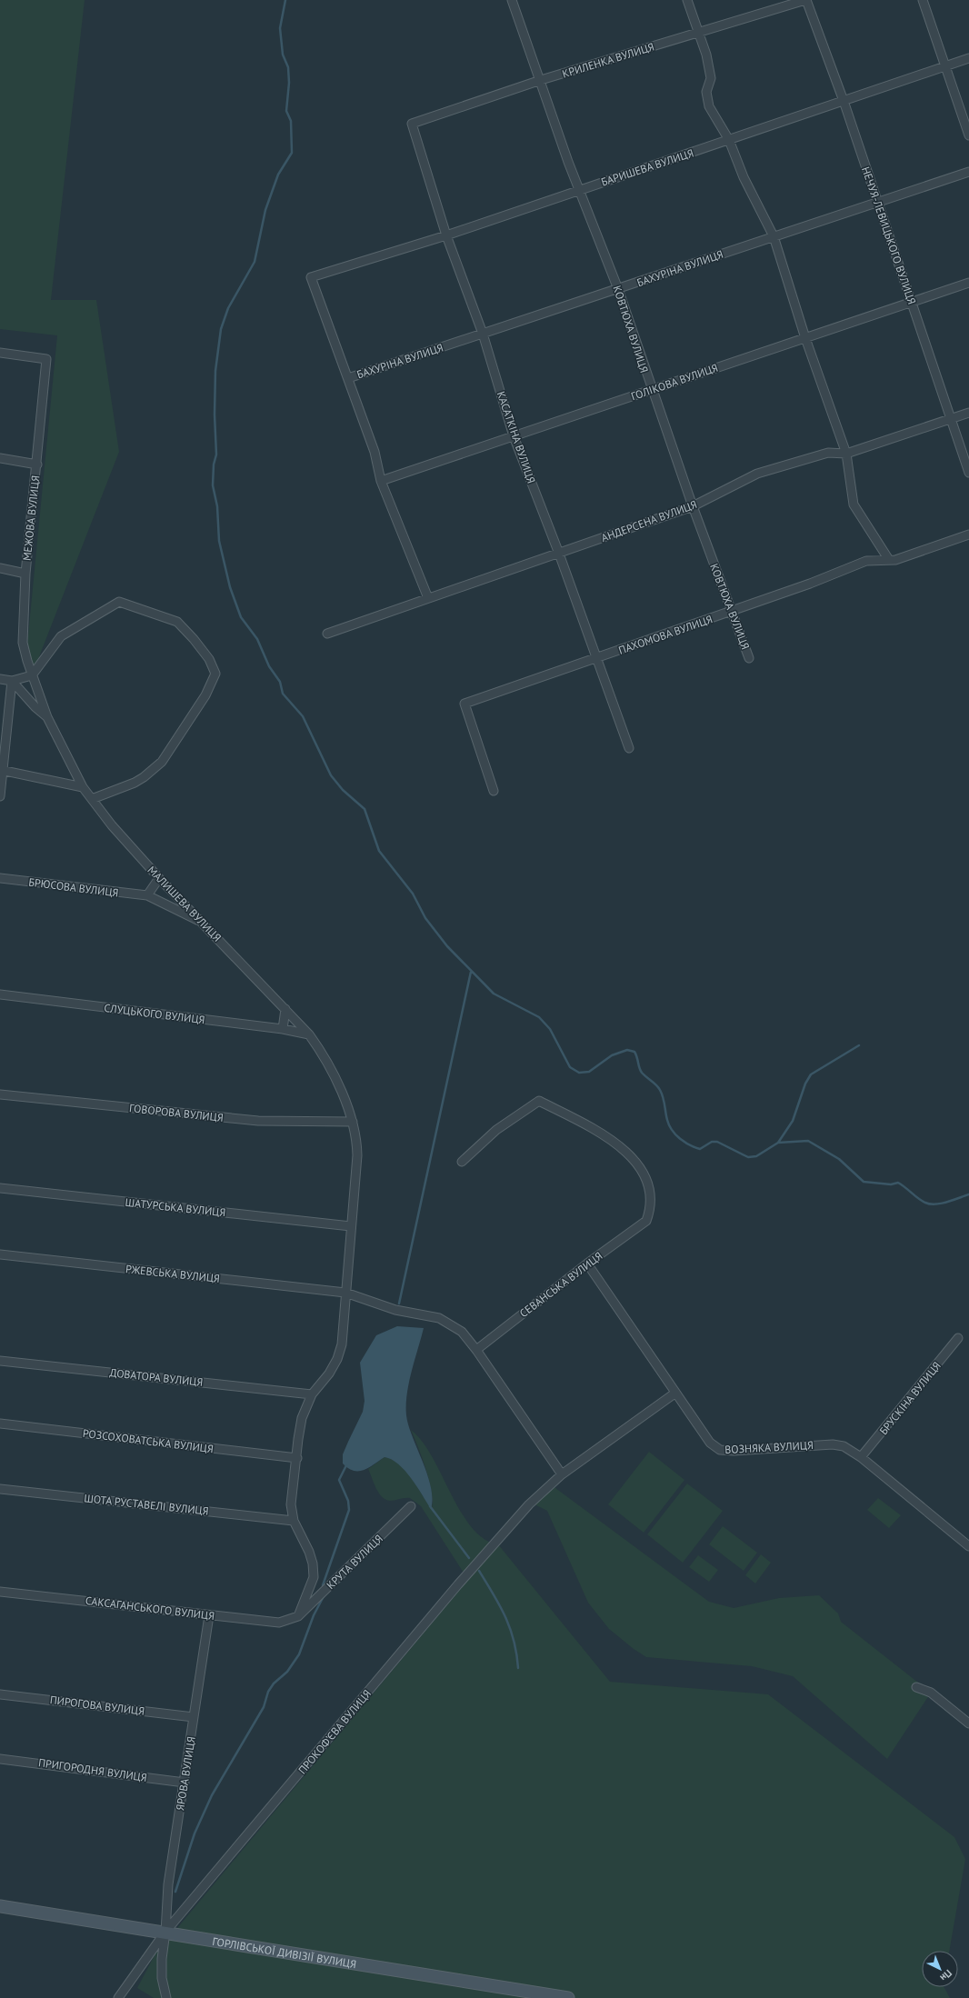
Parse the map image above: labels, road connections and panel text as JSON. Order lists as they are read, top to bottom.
{
  "streets": {
    "main road": ["ГОРЛІВСЬКОЇ ДИВІЗІЇ ВУЛИЦЯ"],
    "street": [
      "КРИЛЕНКА ВУЛИЦЯ",
      "БАРИШЕВА ВУЛИЦЯ",
      "НЕЧУЯ-ЛЕВИЦЬКОГО ВУЛИЦЯ",
      "БАХУРІНА ВУЛИЦЯ",
      "КОВТЮХА ВУЛИЦЯ",
      "ГОЛІКОВА ВУЛИЦЯ",
      "КАСАТКІНА ВУЛИЦЯ",
      "МЕЖОВА ВУЛИЦЯ",
      "АНДЕРСЕНА ВУЛИЦЯ",
      "ПАХОМОВА ВУЛИЦЯ",
      "БРЮСОВА ВУЛИЦЯ",
      "МАЛИШЕВА ВУЛИЦЯ",
      "СЛУЦЬКОГО ВУЛИЦЯ",
      "ГОВОРОВА ВУЛИЦЯ",
      "ШАТУРСЬКА ВУЛИЦЯ",
      "РЖЕВСЬКА ВУЛИЦЯ",
      "СЕВАНСЬКА ВУЛИЦЯ",
      "ДОВАТОРА ВУЛИЦЯ",
      "БРУСКІНА ВУЛИЦЯ",
      "РОЗСОХОВАТСЬКА ВУЛИЦЯ",
      "ВОЗНЯКА ВУЛИЦЯ",
      "ШОТА РУСТАВЕЛІ ВУЛИЦЯ",
      "КРУТА ВУЛИЦЯ",
      "САКСАГАНСЬКОГО ВУЛИЦЯ",
      "ПИРОГОВА ВУЛИЦЯ",
      "ПРОКОФ’ЄВА ВУЛИЦЯ",
      "ПРИГОРОДНЯ ВУЛИЦЯ",
      "ЯРОВА ВУЛИЦЯ"
    ]
  },
  "crossings": [
    ["КРИЛЕНКА ВУЛИЦЯ", "НЕЧУЯ-ЛЕВИЦЬКОГО ВУЛИЦЯ"],
    ["КРИЛЕНКА ВУЛИЦЯ", "КОВТЮХА ВУЛИЦЯ"],
    ["КРИЛЕНКА ВУЛИЦЯ", "КАСАТКІНА ВУЛИЦЯ"],
    ["БАРИШЕВА ВУЛИЦЯ", "НЕЧУЯ-ЛЕВИЦЬКОГО ВУЛИЦЯ"],
    ["БАРИШЕВА ВУЛИЦЯ", "БАХУРІНА ВУЛИЦЯ"],
    ["БАРИШЕВА ВУЛИЦЯ", "КОВТЮХА ВУЛИЦЯ"],
    ["БАРИШЕВА ВУЛИЦЯ", "КАСАТКІНА ВУЛИЦЯ"],
    ["НЕЧУЯ-ЛЕВИЦЬКОГО ВУЛИЦЯ", "БАХУРІНА ВУЛИЦЯ"],
    ["НЕЧУЯ-ЛЕВИЦЬКОГО ВУЛИЦЯ", "ГОЛІКОВА ВУЛИЦЯ"],
    ["НЕЧУЯ-ЛЕВИЦЬКОГО ВУЛИЦЯ", "АНДЕРСЕНА ВУЛИЦЯ"],
    ["БАХУРІНА ВУЛИЦЯ", "КОВТЮХА ВУЛИЦЯ"],
    ["БАХУРІНА ВУЛИЦЯ", "КАСАТКІНА ВУЛИЦЯ"],
    ["КОВТЮХА ВУЛИЦЯ", "ГОЛІКОВА ВУЛИЦЯ"],
    ["КОВТЮХА ВУЛИЦЯ", "АНДЕРСЕНА ВУЛИЦЯ"],
    ["КОВТЮХА ВУЛИЦЯ", "ПАХОМОВА ВУЛИЦЯ"],
    ["ГОЛІКОВА ВУЛИЦЯ", "КАСАТКІНА ВУЛИЦЯ"],
    ["КАСАТКІНА ВУЛИЦЯ", "АНДЕРСЕНА ВУЛИЦЯ"],
    ["КАСАТКІНА ВУЛИЦЯ", "ПАХОМОВА ВУЛИЦЯ"],
    ["МЕЖОВА ВУЛИЦЯ", "МАЛИШЕВА ВУЛИЦЯ"],
    ["БРЮСОВА ВУЛИЦЯ", "МАЛИШЕВА ВУЛИЦЯ"],
    ["МАЛИШЕВА ВУЛИЦЯ", "СЛУЦЬКОГО ВУЛИЦЯ"],
    ["МАЛИШЕВА ВУЛИЦЯ", "ГОВОРОВА ВУЛИЦЯ"],
    ["МАЛИШЕВА ВУЛИЦЯ", "ШАТУРСЬКА ВУЛИЦЯ"],
    ["МАЛИШЕВА ВУЛИЦЯ", "РЖЕВСЬКА ВУЛИЦЯ"],
    ["МАЛИШЕВА ВУЛИЦЯ", "ДОВАТОРА ВУЛИЦЯ"],
    ["МАЛИШЕВА ВУЛИЦЯ", "РОЗСОХОВАТСЬКА ВУЛИЦЯ"],
    ["МАЛИШЕВА ВУЛИЦЯ", "ШОТА РУСТАВЕЛІ ВУЛИЦЯ"],
    ["МАЛИШЕВА ВУЛИЦЯ", "КРУТА ВУЛИЦЯ"],
    ["МАЛИШЕВА ВУЛИЦЯ", "САКСАГАНСЬКОГО ВУЛИЦЯ"],
    ["СЕВАНСЬКА ВУЛИЦЯ", "ВОЗНЯКА ВУЛИЦЯ"],
    ["БРУСКІНА ВУЛИЦЯ", "ВОЗНЯКА ВУЛИЦЯ"],
    ["ВОЗНЯКА ВУЛИЦЯ", "ПРОКОФ’ЄВА ВУЛИЦЯ"],
    ["КРУТА ВУЛИЦЯ", "САКСАГАНСЬКОГО ВУЛИЦЯ"],
    ["САКСАГАНСЬКОГО ВУЛИЦЯ", "ЯРОВА ВУЛИЦЯ"],
    ["ПИРОГОВА ВУЛИЦЯ", "ЯРОВА ВУЛИЦЯ"],
    ["ПРОКОФ’ЄВА ВУЛИЦЯ", "ЯРОВА ВУЛИЦЯ"],
    ["ПРОКОФ’ЄВА ВУЛИЦЯ", "ГОРЛІВСЬКОЇ ДИВІЗІЇ ВУЛИЦЯ"],
    ["ПРИГОРОДНЯ ВУЛИЦЯ", "ЯРОВА ВУЛИЦЯ"],
    ["ЯРОВА ВУЛИЦЯ", "ГОРЛІВСЬКОЇ ДИВІЗІЇ ВУЛИЦЯ"]
  ],
  "north": "bottom right"
}
